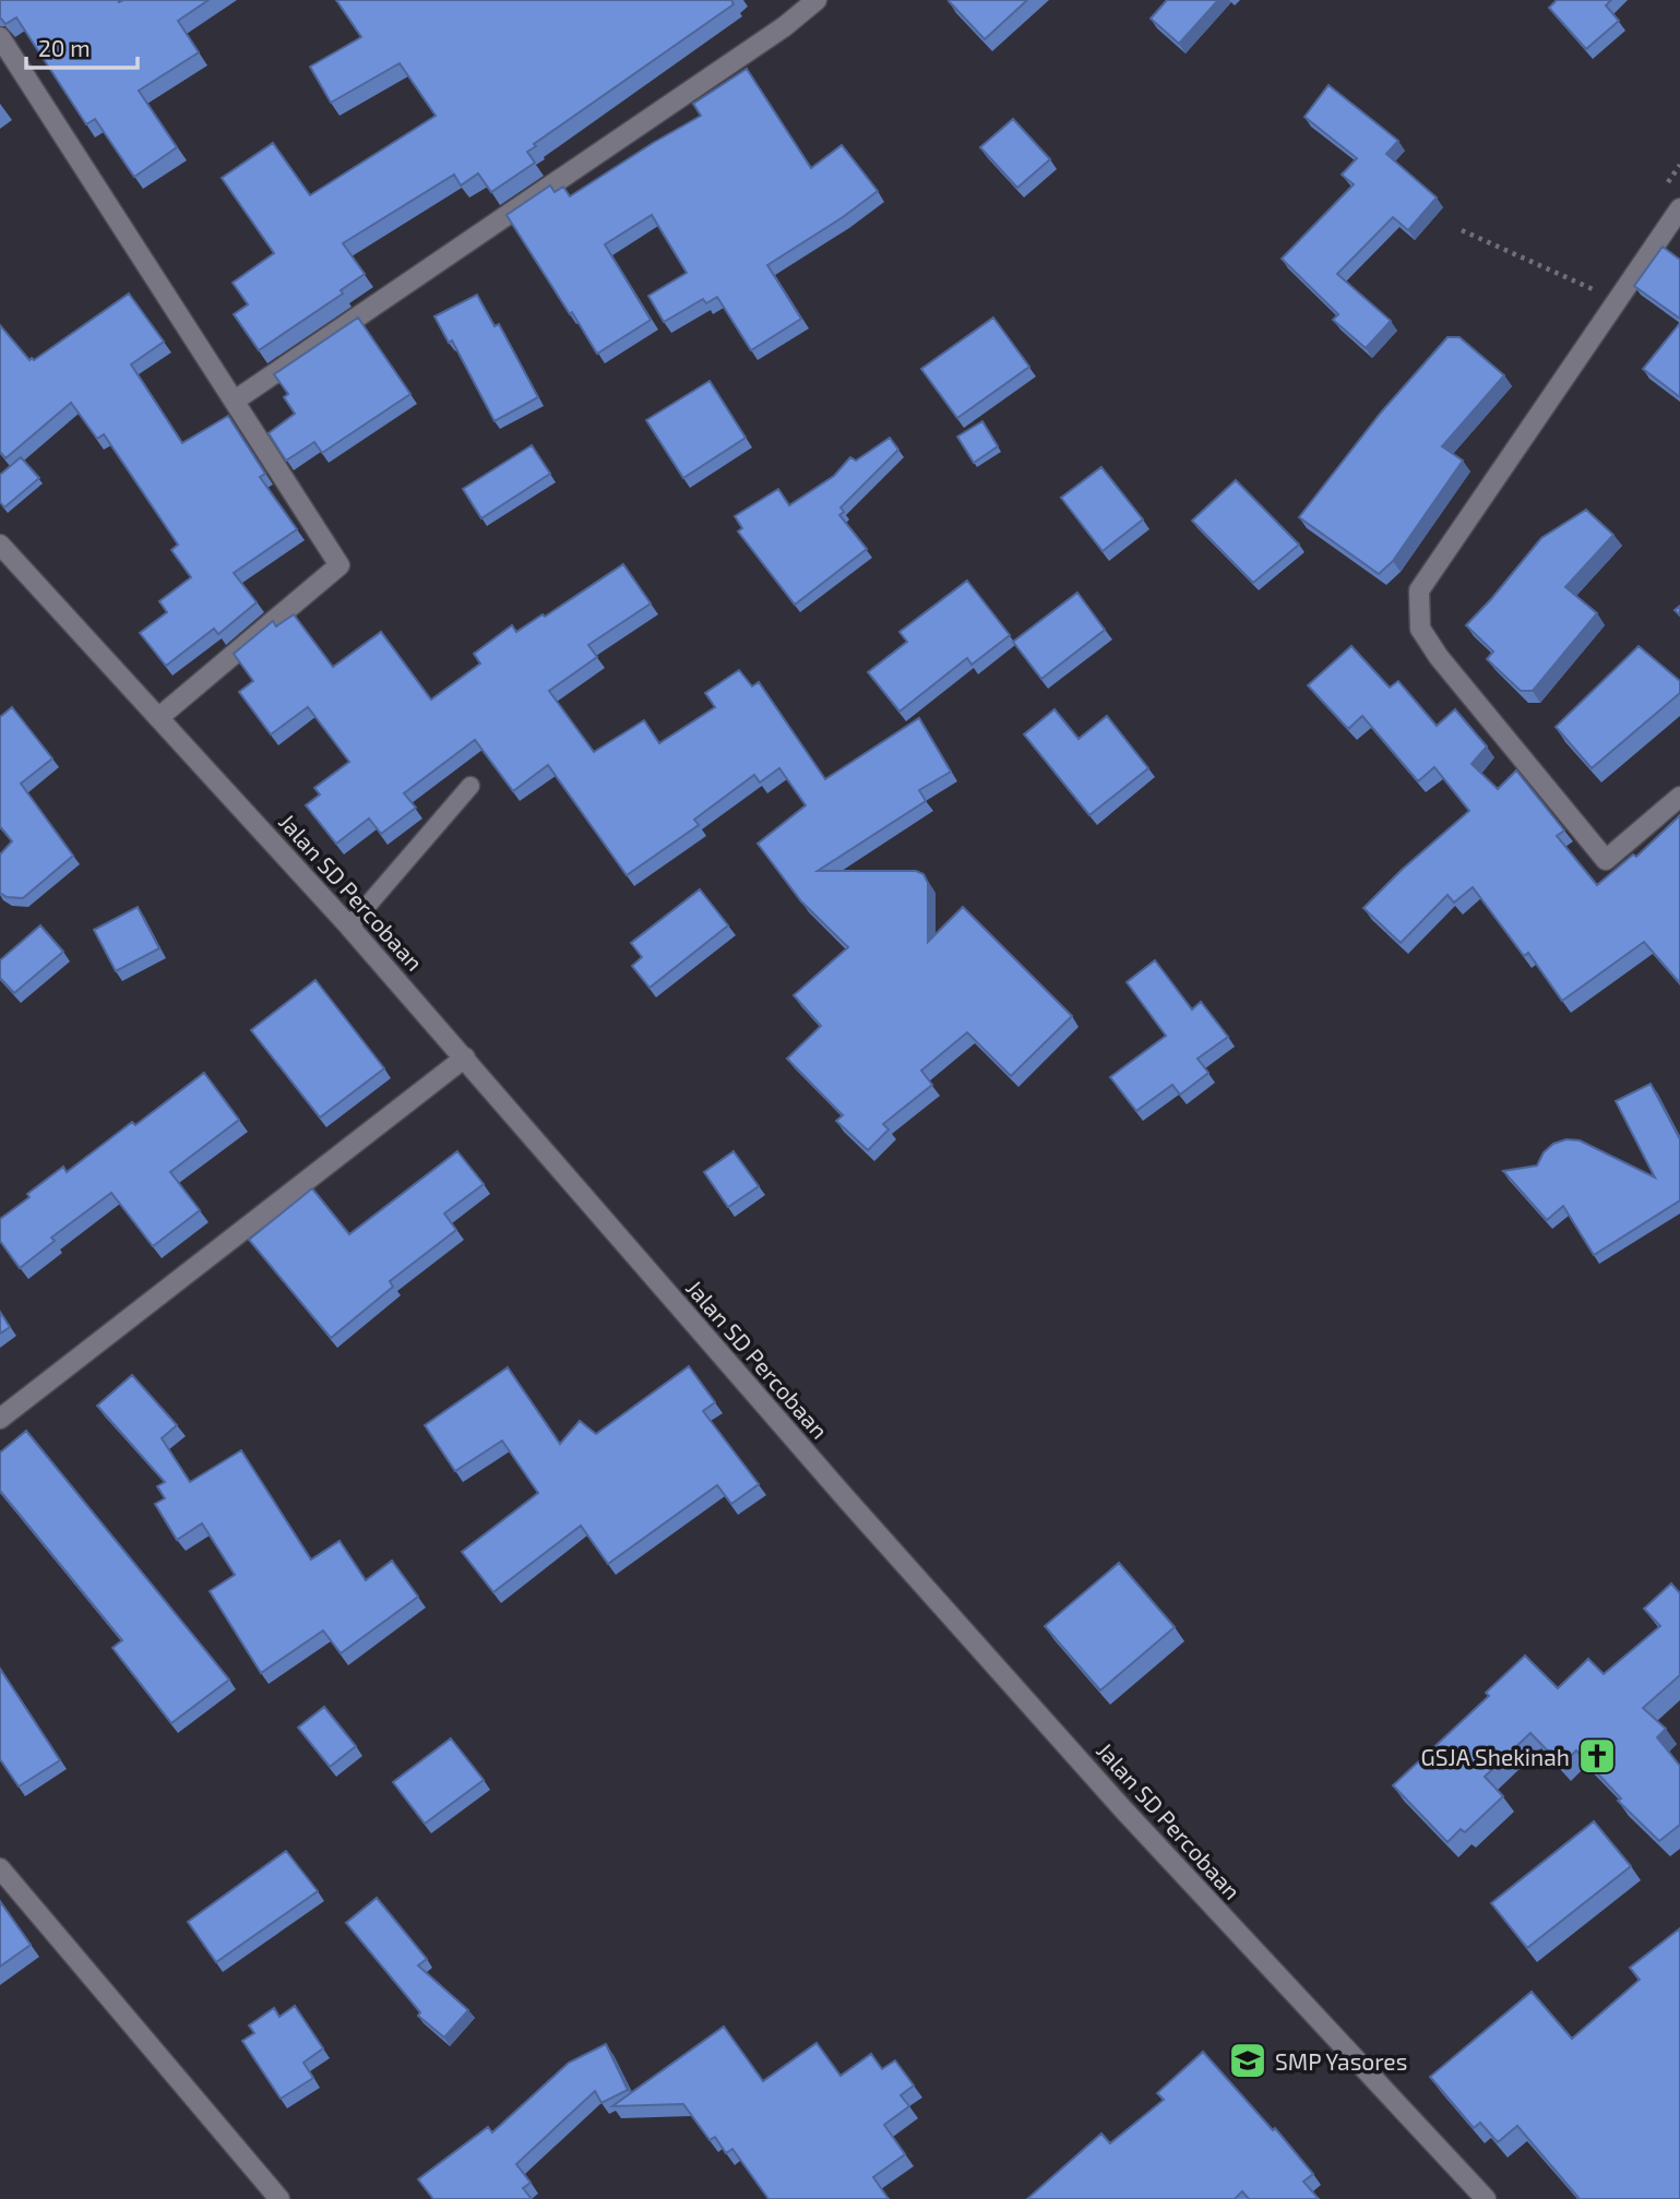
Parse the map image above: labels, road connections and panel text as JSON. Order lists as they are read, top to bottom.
{
  "streets": {
    "street": ["Jalan SD Percobaan"]
  },
  "places": {
    "church": ["GSJA Shekinah"],
    "school or university": ["SMP Yasores"]
  },
  "scale_bar": "20 m"
}
